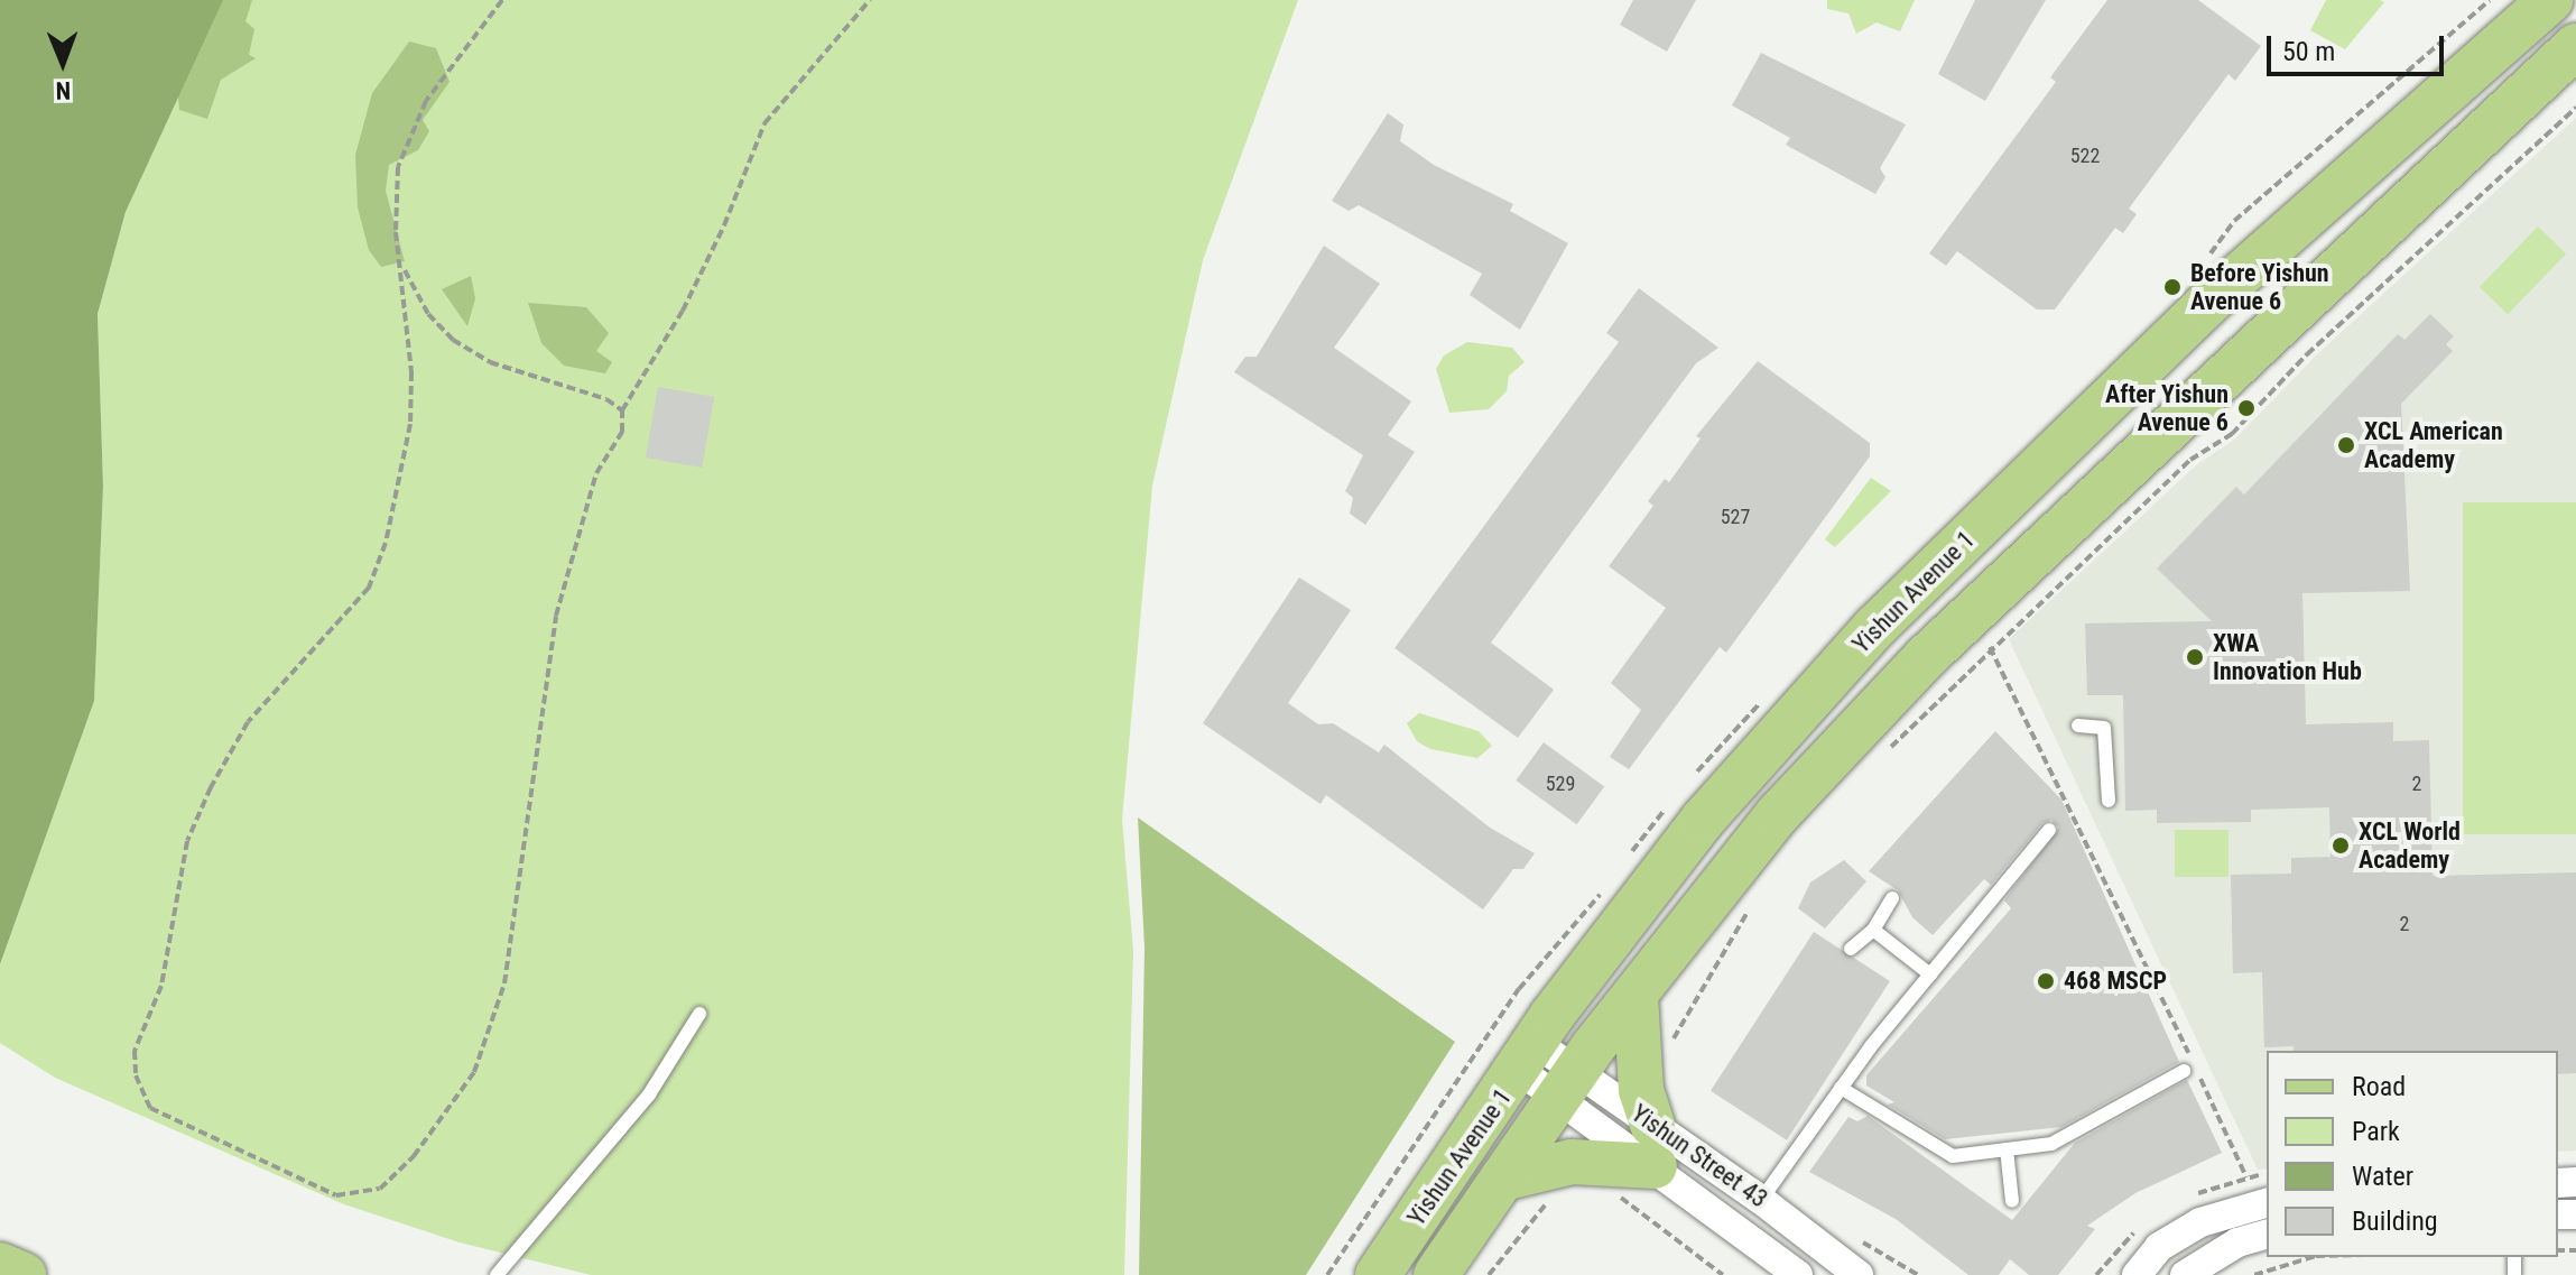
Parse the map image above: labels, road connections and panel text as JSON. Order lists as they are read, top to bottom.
{
  "streets": {
    "main road": ["Yishun Avenue 1"],
    "street": ["Yishun Street 43"]
  },
  "crossings": [
    ["Yishun Avenue 1", "Yishun Street 43"]
  ],
  "places": [
    "Before Yishun Avenue 6",
    "After Yishun Avenue 6",
    "XCL American Academy",
    "XWA Innovation Hub",
    "XCL World Academy",
    "468 MSCP"
  ],
  "house_numbers": [
    "522",
    "527",
    "529",
    "2",
    "2"
  ],
  "legend": [
    "Road",
    "Park",
    "Water",
    "Building"
  ],
  "scale_bar": "50 m",
  "north": "bottom"
}
